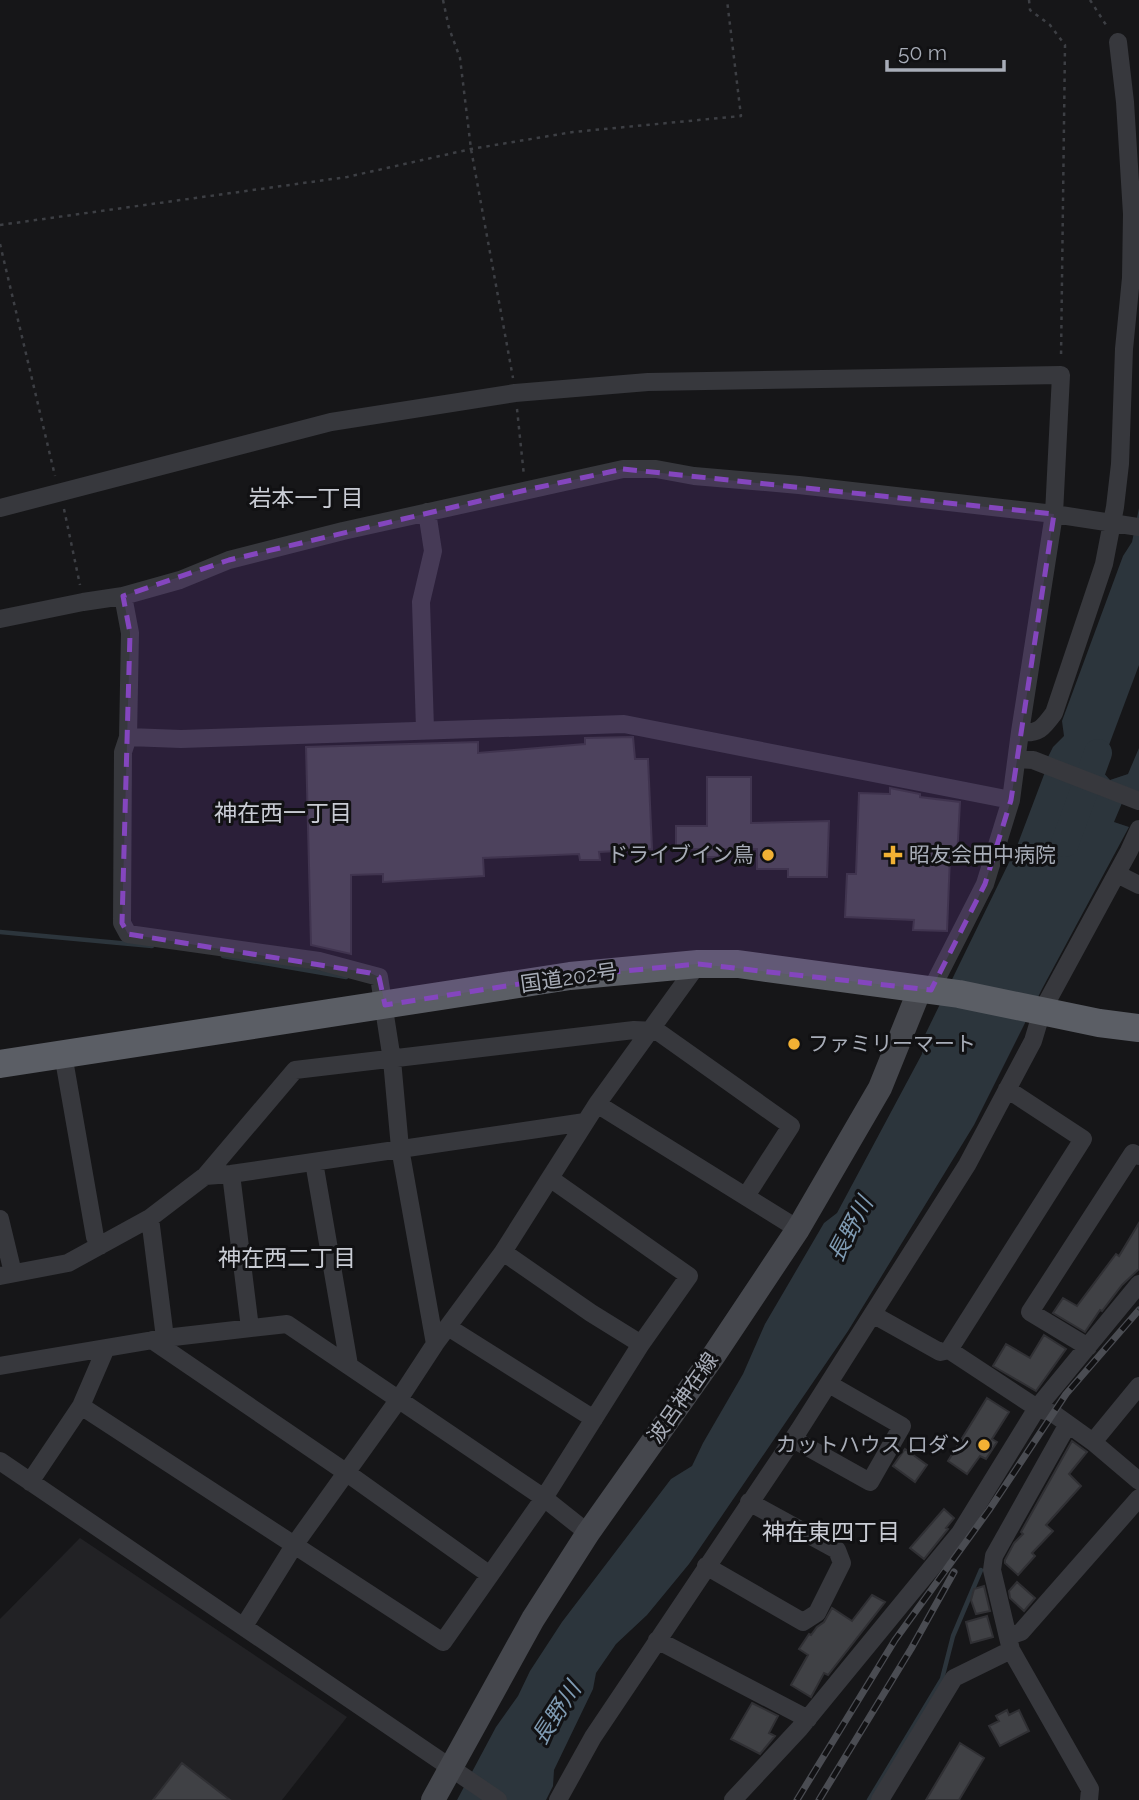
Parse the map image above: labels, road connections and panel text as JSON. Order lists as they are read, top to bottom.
{
  "streets": {
    "highway": ["国道202号"],
    "main road": ["波呂神在線"]
  },
  "crossings": [
    ["国道202号", "波呂神在線"]
  ],
  "districts": [
    "岩本一丁目",
    "神在西一丁目",
    "神在西二丁目",
    "神在東四丁目"
  ],
  "water": ["長野川"],
  "places": {
    "other": ["ドライブイン鳥", "ファミリーマート", "カットハウス ロダン"],
    "health": ["昭友会田中病院"]
  },
  "scale_bar": "50 m"
}
